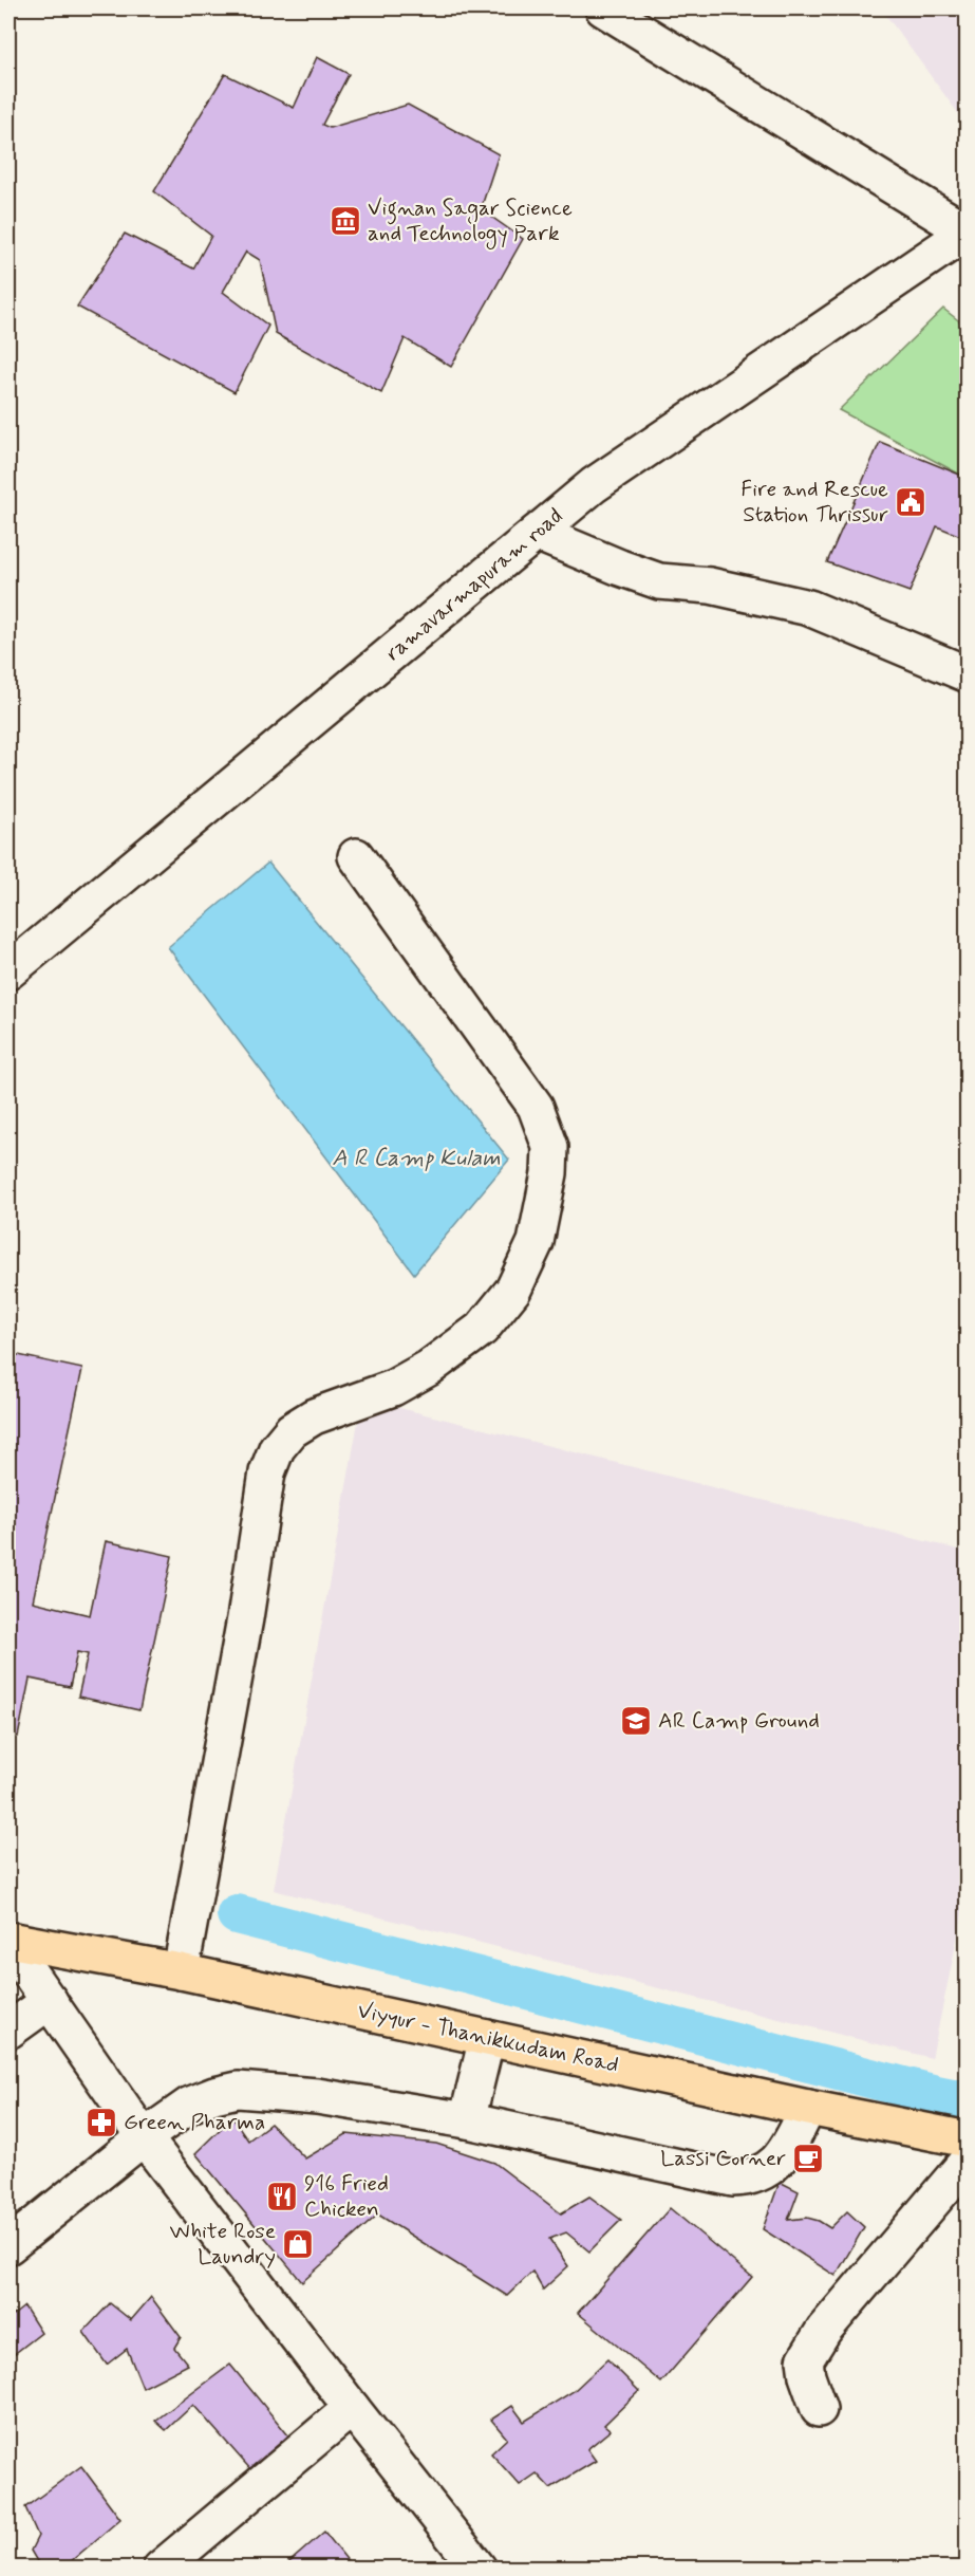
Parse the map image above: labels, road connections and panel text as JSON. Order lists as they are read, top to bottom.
{
  "streets": {
    "main road": ["Viyyur - Thanikkudam Road"],
    "street": ["ramavarmapuram road"]
  },
  "water": ["A R Camp Kulam"],
  "places": {
    "museum": ["Vignan Sagar Science and Technology Park"],
    "public building": ["Fire and Rescue Station Thrissur"],
    "school or university": ["AR Camp Ground"],
    "pharmacy": ["Green Pharma"],
    "cafe": ["Lassi Corner"],
    "restaurant": ["916 Fried Chicken"],
    "shop": ["White Rose Laundry"]
  }
}
